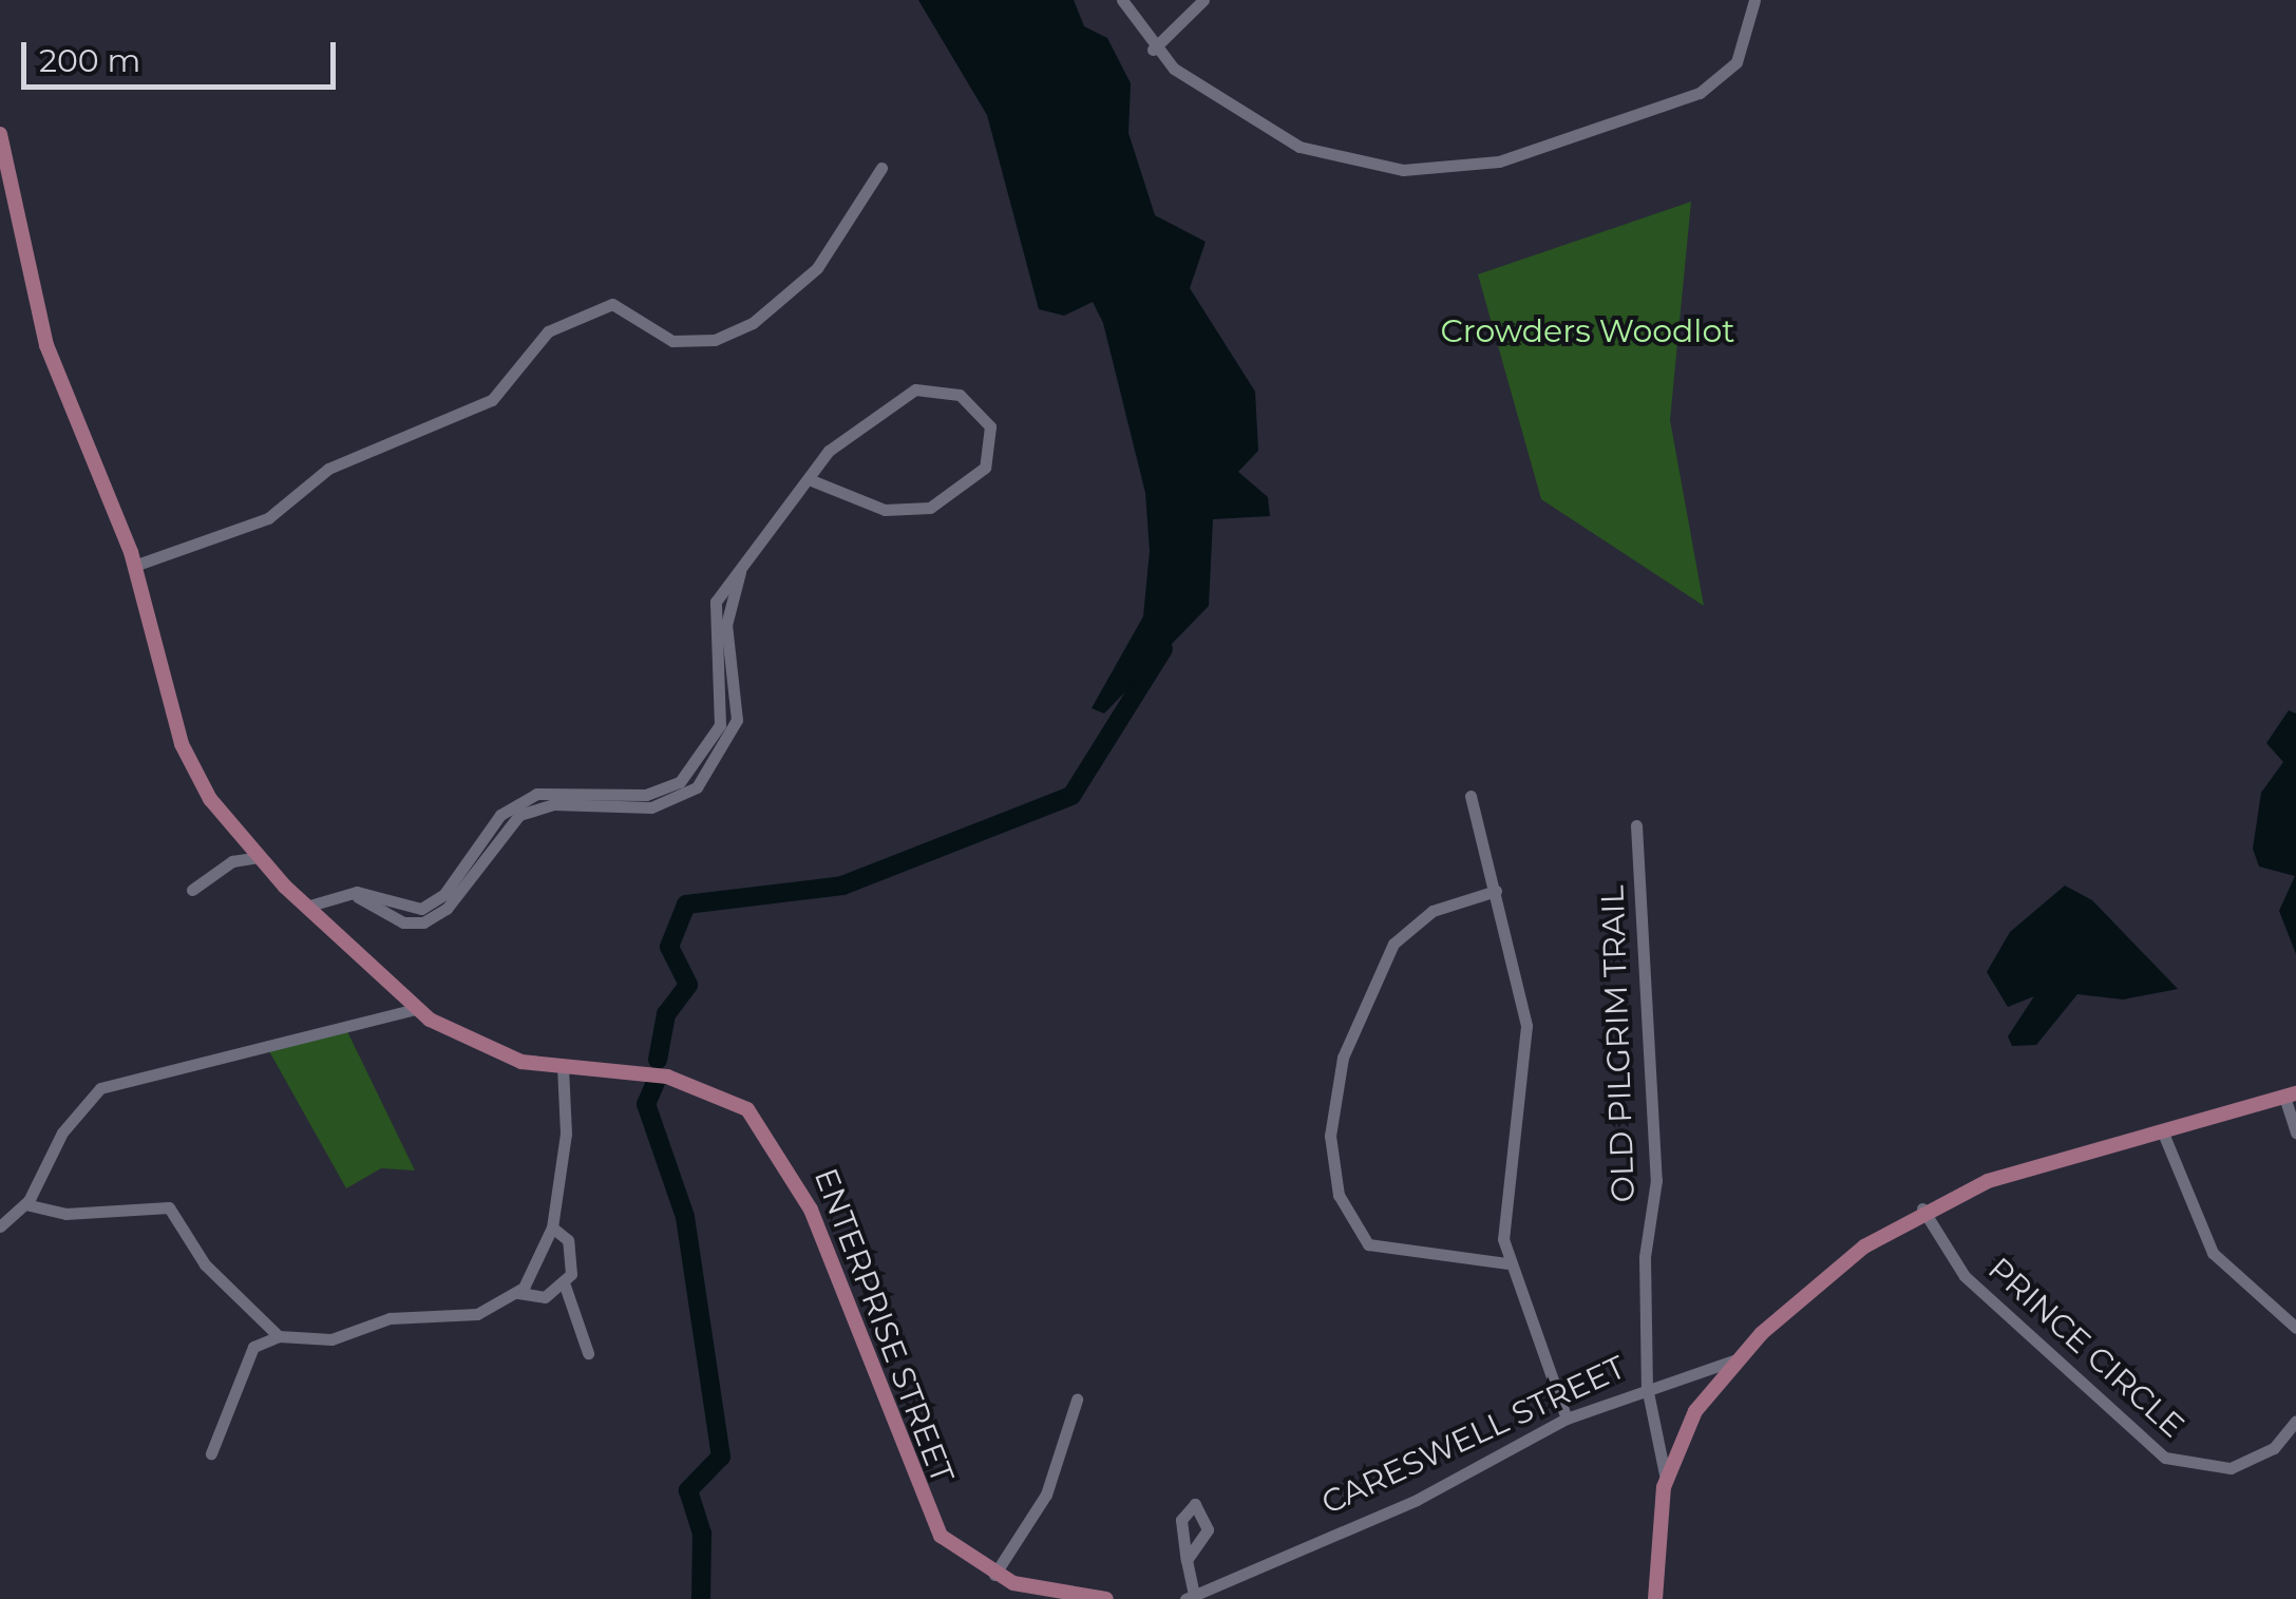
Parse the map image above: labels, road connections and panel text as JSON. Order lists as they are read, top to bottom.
{
  "streets": {
    "main road": ["ENTERPRISE STREET", "CARESWELL STREET"],
    "street": ["OLD PILGRIM TRAIL", "PRINCE CIRCLE"]
  },
  "crossings": [
    ["OLD PILGRIM TRAIL", "CARESWELL STREET"],
    ["PRINCE CIRCLE", "CARESWELL STREET"]
  ],
  "parks": ["Crowders Woodlot"],
  "scale_bar": "200 m"
}
